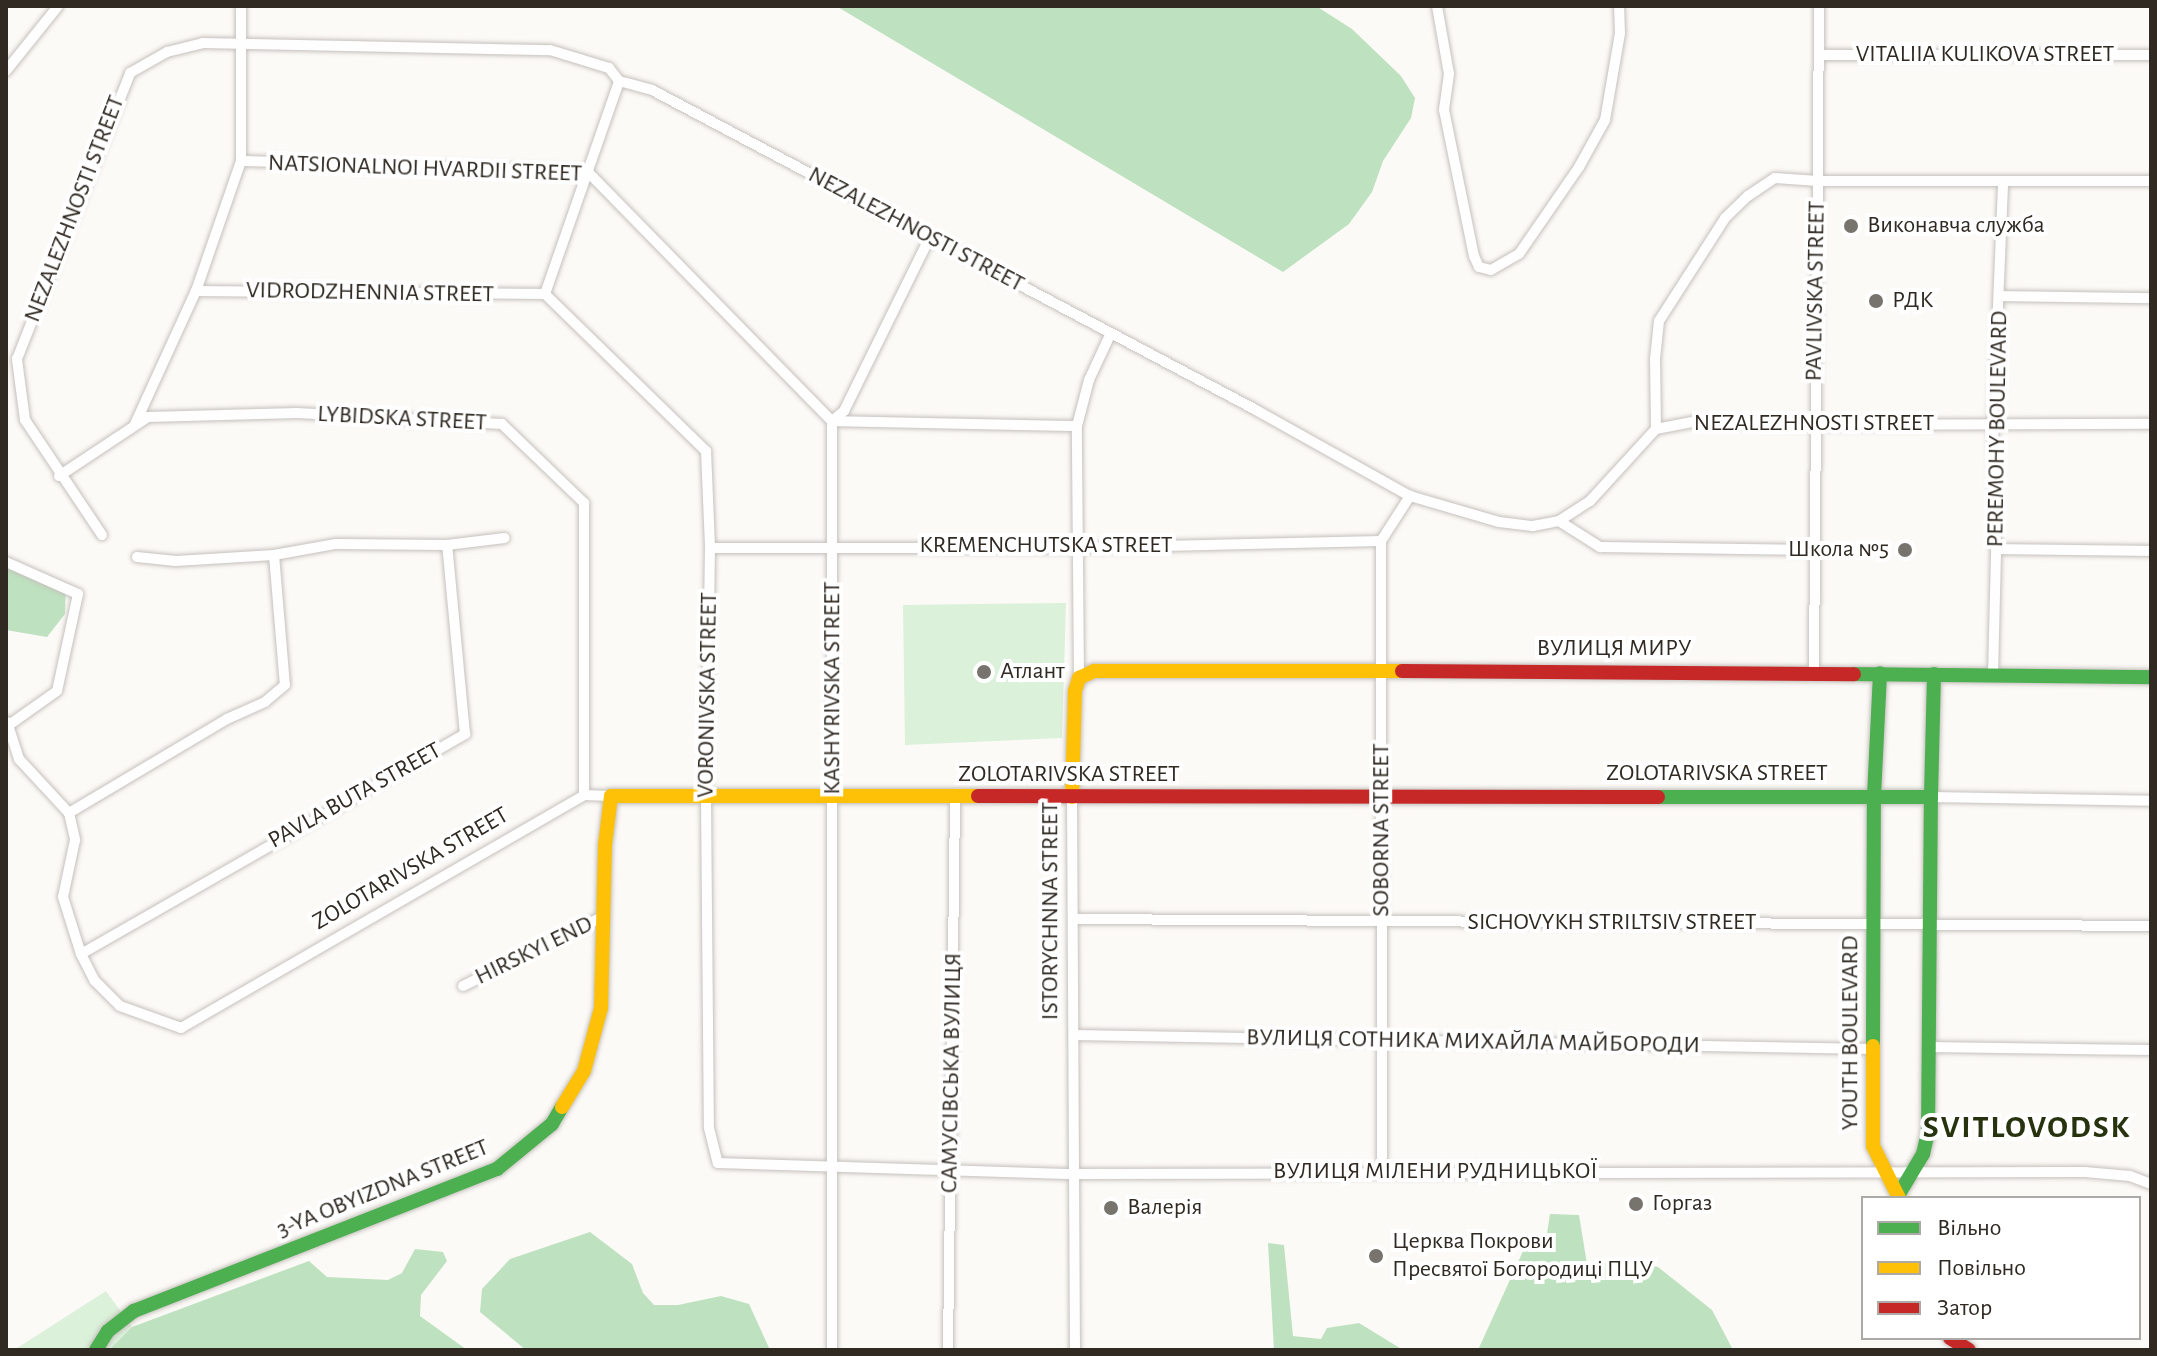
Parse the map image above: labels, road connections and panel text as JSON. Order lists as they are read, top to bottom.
{
  "streets": {
    "main road": [
      "ВУЛИЦЯ МИРУ",
      "ZOLOTARIVSKA STREET",
      "ISTORYCHNNA STREET",
      "YOUTH BOULEVARD",
      "3-YA OBYIZDNA STREET"
    ],
    "street": [
      "VITALIIA KULIKOVA STREET",
      "NATSIONALNOI HVARDII STREET",
      "NEZALEZHNOSTI STREET",
      "PAVLIVSKA STREET",
      "VIDRODZHENNIA STREET",
      "LYBIDSKA STREET",
      "PEREMOHY BOULEVARD",
      "KREMENCHUTSKA STREET",
      "KASHYRIVSKA STREET",
      "VORONIVSKA STREET",
      "PAVLA BUTA STREET",
      "SOBORNA STREET",
      "SICHOVYKH STRILTSIV STREET",
      "HIRSKYI END",
      "ВУЛИЦЯ СОТНИКА МИХАЙЛА МАЙБОРОДИ",
      "САМУСІВСЬКА ВУЛИЦЯ",
      "ВУЛИЦЯ МІЛЕНИ РУДНИЦЬКОЇ"
    ]
  },
  "crossings": [
    ["VITALIIA KULIKOVA STREET", "PAVLIVSKA STREET"],
    ["NATSIONALNOI HVARDII STREET", "VIDRODZHENNIA STREET"],
    ["NATSIONALNOI HVARDII STREET", "LYBIDSKA STREET"],
    ["NATSIONALNOI HVARDII STREET", "KASHYRIVSKA STREET"],
    ["NEZALEZHNOSTI STREET", "PAVLIVSKA STREET"],
    ["NEZALEZHNOSTI STREET", "LYBIDSKA STREET"],
    ["NEZALEZHNOSTI STREET", "PEREMOHY BOULEVARD"],
    ["NEZALEZHNOSTI STREET", "ISTORYCHNNA STREET"],
    ["PAVLIVSKA STREET", "ВУЛИЦЯ МИРУ"],
    ["VIDRODZHENNIA STREET", "VORONIVSKA STREET"],
    ["LYBIDSKA STREET", "ZOLOTARIVSKA STREET"],
    ["PEREMOHY BOULEVARD", "ВУЛИЦЯ МИРУ"],
    ["KREMENCHUTSKA STREET", "KASHYRIVSKA STREET"],
    ["KREMENCHUTSKA STREET", "VORONIVSKA STREET"],
    ["KREMENCHUTSKA STREET", "SOBORNA STREET"],
    ["KREMENCHUTSKA STREET", "ISTORYCHNNA STREET"],
    ["ВУЛИЦЯ МИРУ", "SOBORNA STREET"],
    ["ВУЛИЦЯ МИРУ", "ISTORYCHNNA STREET"],
    ["ВУЛИЦЯ МИРУ", "YOUTH BOULEVARD"],
    ["KASHYRIVSKA STREET", "ZOLOTARIVSKA STREET"],
    ["KASHYRIVSKA STREET", "ВУЛИЦЯ МІЛЕНИ РУДНИЦЬКОЇ"],
    ["VORONIVSKA STREET", "ZOLOTARIVSKA STREET"],
    ["VORONIVSKA STREET", "ВУЛИЦЯ МІЛЕНИ РУДНИЦЬКОЇ"],
    ["ZOLOTARIVSKA STREET", "PAVLA BUTA STREET"],
    ["ZOLOTARIVSKA STREET", "SOBORNA STREET"],
    ["ZOLOTARIVSKA STREET", "ISTORYCHNNA STREET"],
    ["ZOLOTARIVSKA STREET", "YOUTH BOULEVARD"],
    ["ZOLOTARIVSKA STREET", "САМУСІВСЬКА ВУЛИЦЯ"],
    ["ZOLOTARIVSKA STREET", "3-YA OBYIZDNA STREET"],
    ["SOBORNA STREET", "SICHOVYKH STRILTSIV STREET"],
    ["SOBORNA STREET", "ВУЛИЦЯ СОТНИКА МИХАЙЛА МАЙБОРОДИ"],
    ["SOBORNA STREET", "ВУЛИЦЯ МІЛЕНИ РУДНИЦЬКОЇ"],
    ["ISTORYCHNNA STREET", "SICHOVYKH STRILTSIV STREET"],
    ["ISTORYCHNNA STREET", "ВУЛИЦЯ СОТНИКА МИХАЙЛА МАЙБОРОДИ"],
    ["ISTORYCHNNA STREET", "ВУЛИЦЯ МІЛЕНИ РУДНИЦЬКОЇ"],
    ["SICHOVYKH STRILTSIV STREET", "YOUTH BOULEVARD"],
    ["HIRSKYI END", "3-YA OBYIZDNA STREET"],
    ["YOUTH BOULEVARD", "ВУЛИЦЯ СОТНИКА МИХАЙЛА МАЙБОРОДИ"],
    ["YOUTH BOULEVARD", "ВУЛИЦЯ МІЛЕНИ РУДНИЦЬКОЇ"],
    ["САМУСІВСЬКА ВУЛИЦЯ", "ВУЛИЦЯ МІЛЕНИ РУДНИЦЬКОЇ"]
  ],
  "districts": ["SVITLOVODSK"],
  "places": [
    "Виконавча служба",
    "РДК",
    "Школа №5",
    "Атлант",
    "Горгаз",
    "Валерія",
    "Церква Покрови Пресвятої Богородиці ПЦУ"
  ],
  "legend": ["Вільно", "Повільно", "Затор"]
}
